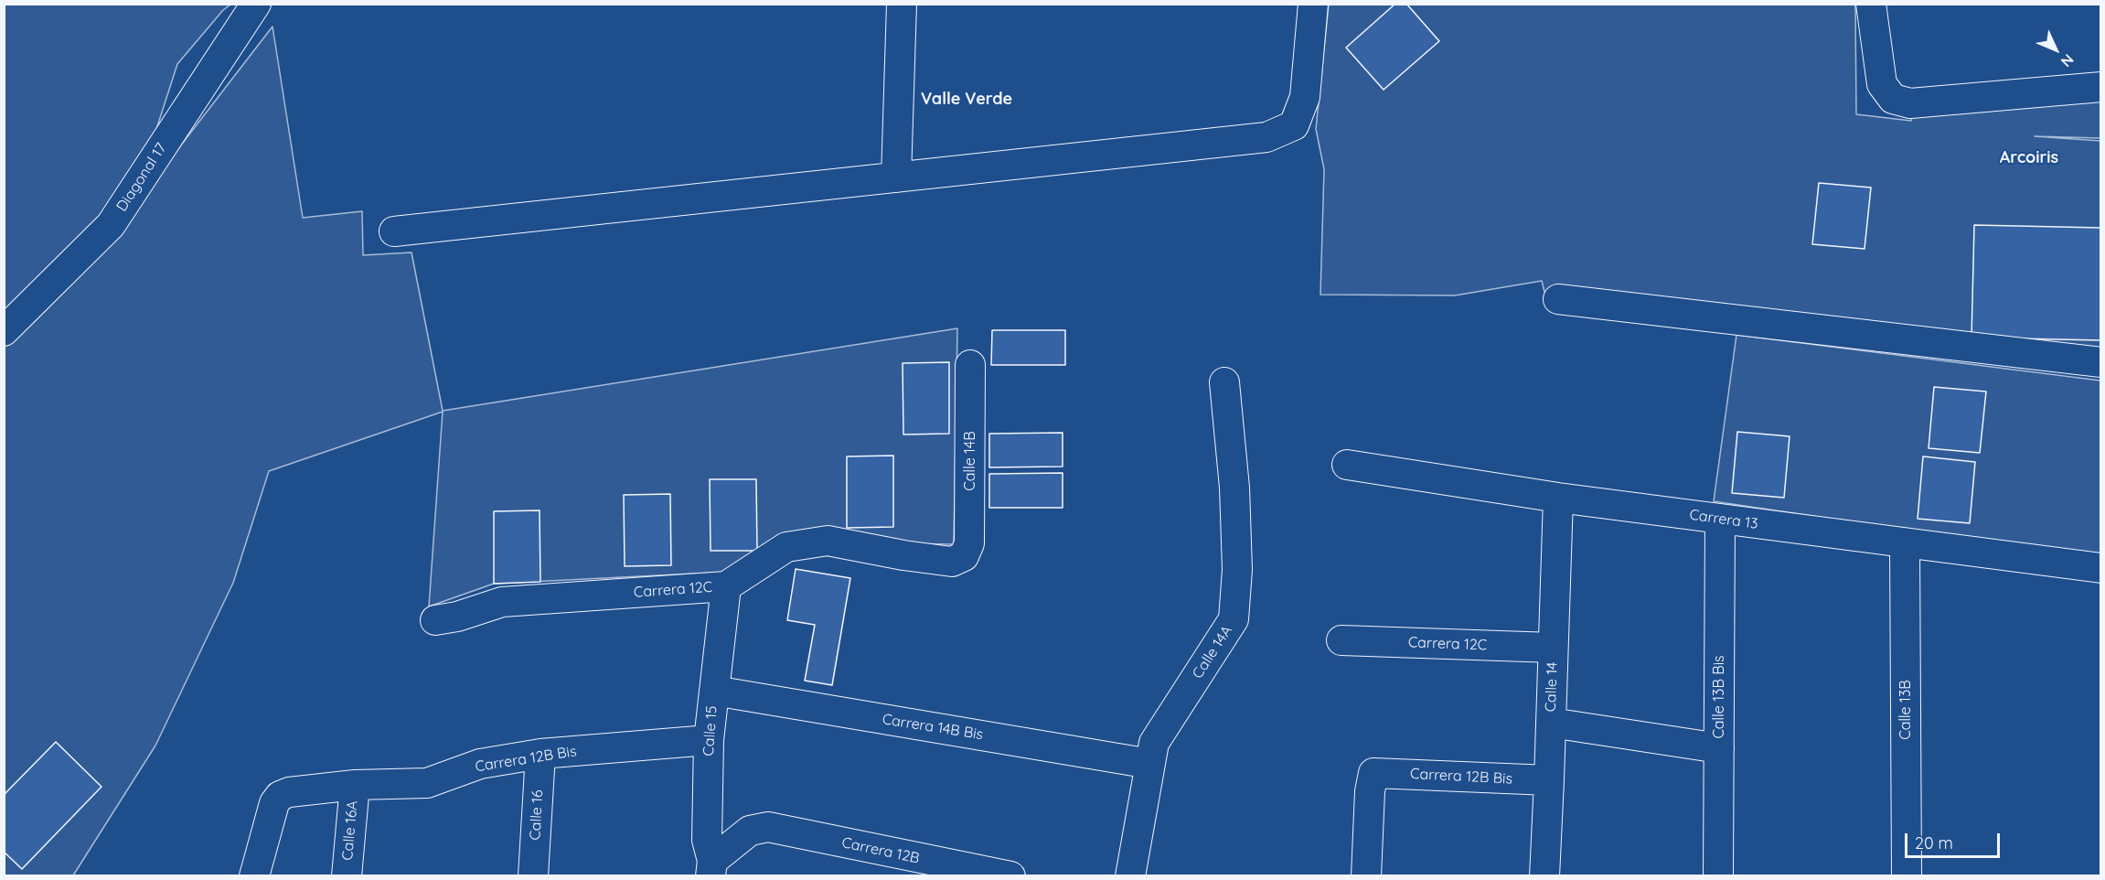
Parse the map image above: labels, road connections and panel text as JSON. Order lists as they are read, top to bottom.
{
  "streets": {
    "street": [
      "Diagonal 17",
      "Calle 14B",
      "Carrera 13",
      "Carrera 12C",
      "Calle 14A",
      "Calle 14",
      "Calle 13B Bis",
      "Calle 13B",
      "Carrera 14B Bis",
      "Calle 15",
      "Carrera 12B Bis",
      "Calle 16",
      "Calle 16A",
      "Carrera 12B"
    ]
  },
  "crossings": [
    ["Calle 14B", "Carrera 12C"],
    ["Carrera 13", "Calle 14"],
    ["Carrera 13", "Calle 13B Bis"],
    ["Carrera 13", "Calle 13B"],
    ["Carrera 12C", "Calle 14"],
    ["Carrera 12C", "Calle 15"],
    ["Calle 14A", "Carrera 14B Bis"],
    ["Calle 14", "Carrera 12B Bis"],
    ["Carrera 14B Bis", "Calle 15"],
    ["Calle 15", "Carrera 12B Bis"],
    ["Calle 15", "Carrera 12B"],
    ["Carrera 12B Bis", "Calle 16"],
    ["Carrera 12B Bis", "Calle 16A"]
  ],
  "districts": ["Valle Verde", "Arcoiris"],
  "scale_bar": "20 m",
  "north": "bottom right"
}
